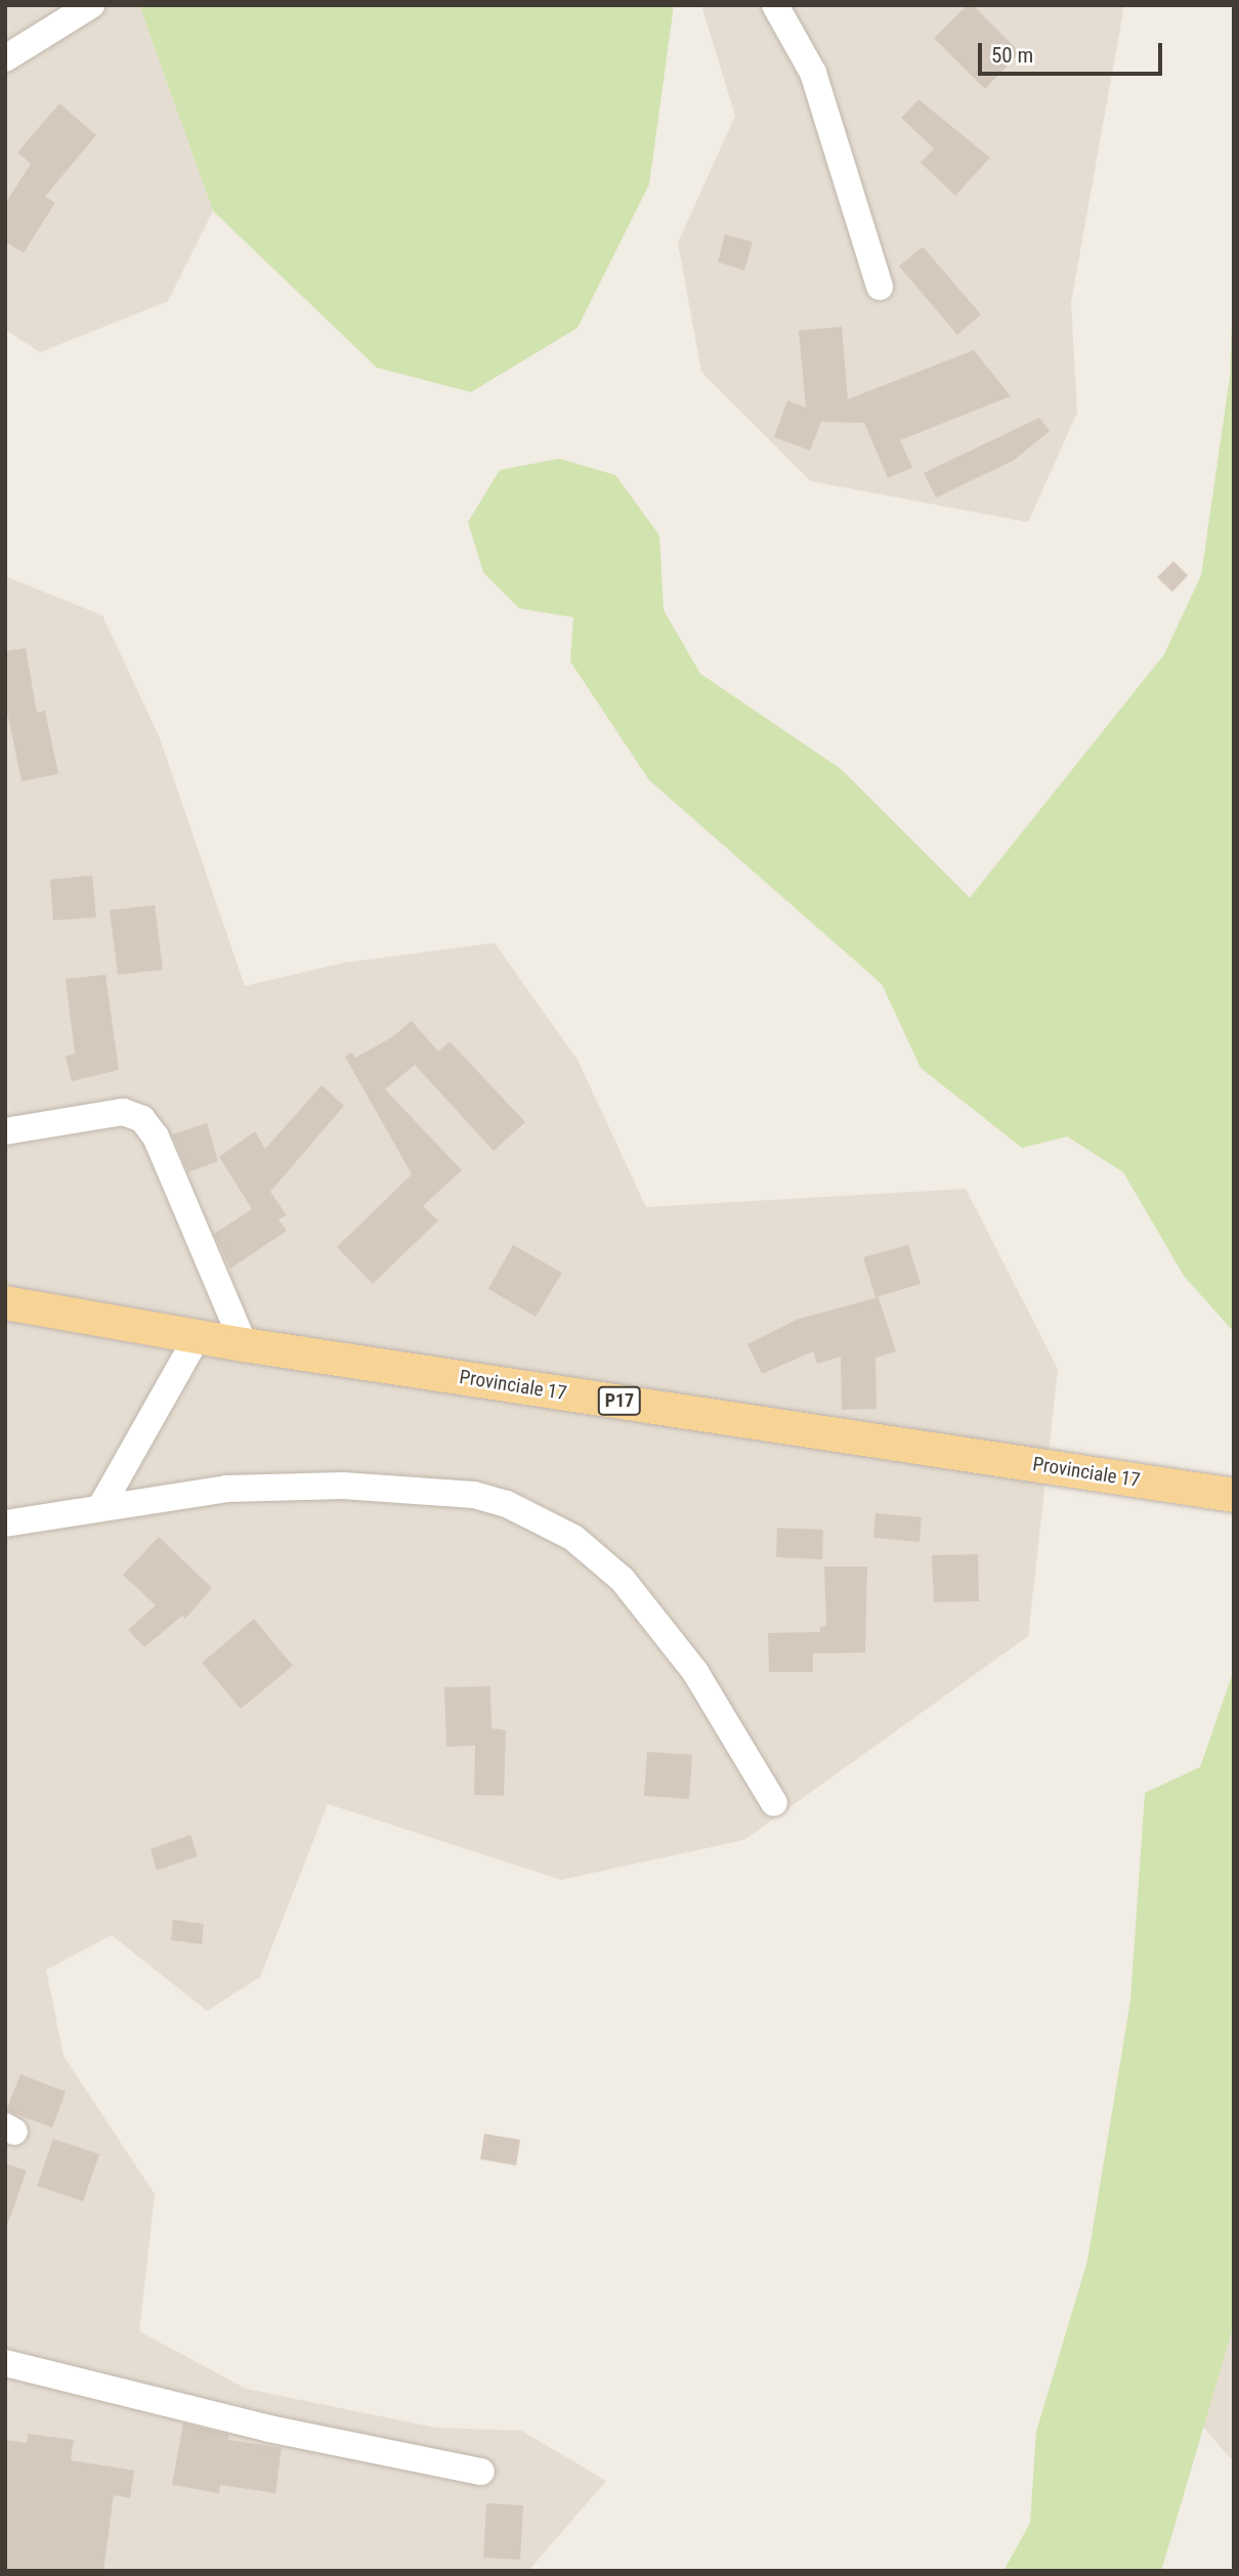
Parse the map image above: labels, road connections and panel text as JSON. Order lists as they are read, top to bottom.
{
  "streets": {
    "main road": ["Provinciale 17", "P17"]
  },
  "scale_bar": "50 m"
}
